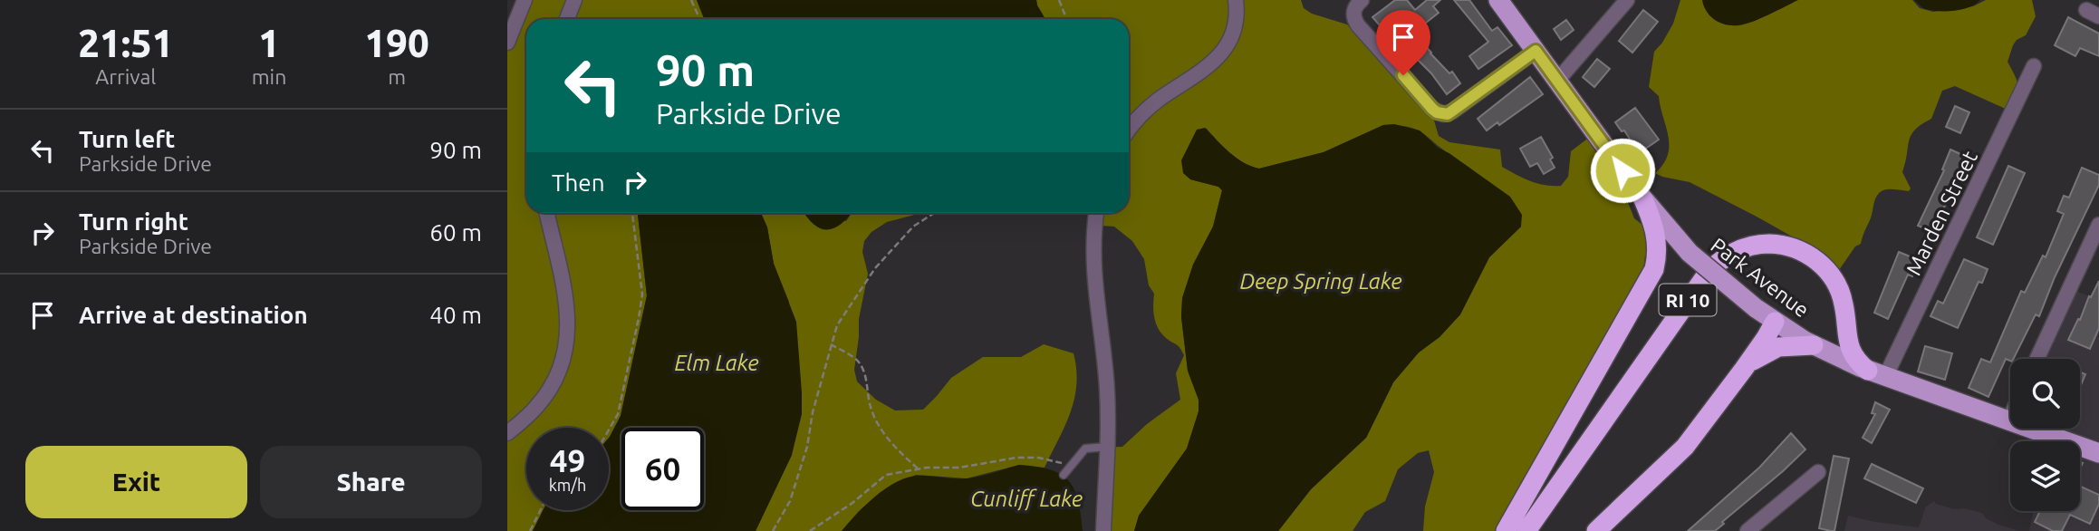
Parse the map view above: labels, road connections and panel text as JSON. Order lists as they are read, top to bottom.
{
  "streets": {
    "highway": ["RI 10"],
    "main road": ["Park Avenue"],
    "street": ["Marden Street"]
  },
  "crossings": [
    ["Marden Street", "Park Avenue"],
    ["Marden Street", "RI 10"],
    ["Park Avenue", "RI 10"]
  ],
  "water": ["Deep Spring Lake", "Elm Lake", "Cunliff Lake"],
  "page": {
    "eta": [
      "21:51",
      "Arrival",
      "1",
      "min",
      "190",
      "m"
    ],
    "turn": ["90 m", "Parkside Drive"],
    "list": [
      {
        "name": "Turn left",
        "note": "Parkside Drive",
        "value": "90 m"
      },
      {
        "name": "Turn right",
        "note": "Parkside Drive",
        "value": "60 m"
      },
      {
        "name": "Arrive at destination",
        "value": "40 m"
      }
    ],
    "then": "Then",
    "speed": "49 km/h",
    "limit": "60",
    "buttons": ["Exit", "Share"]
  }
}
